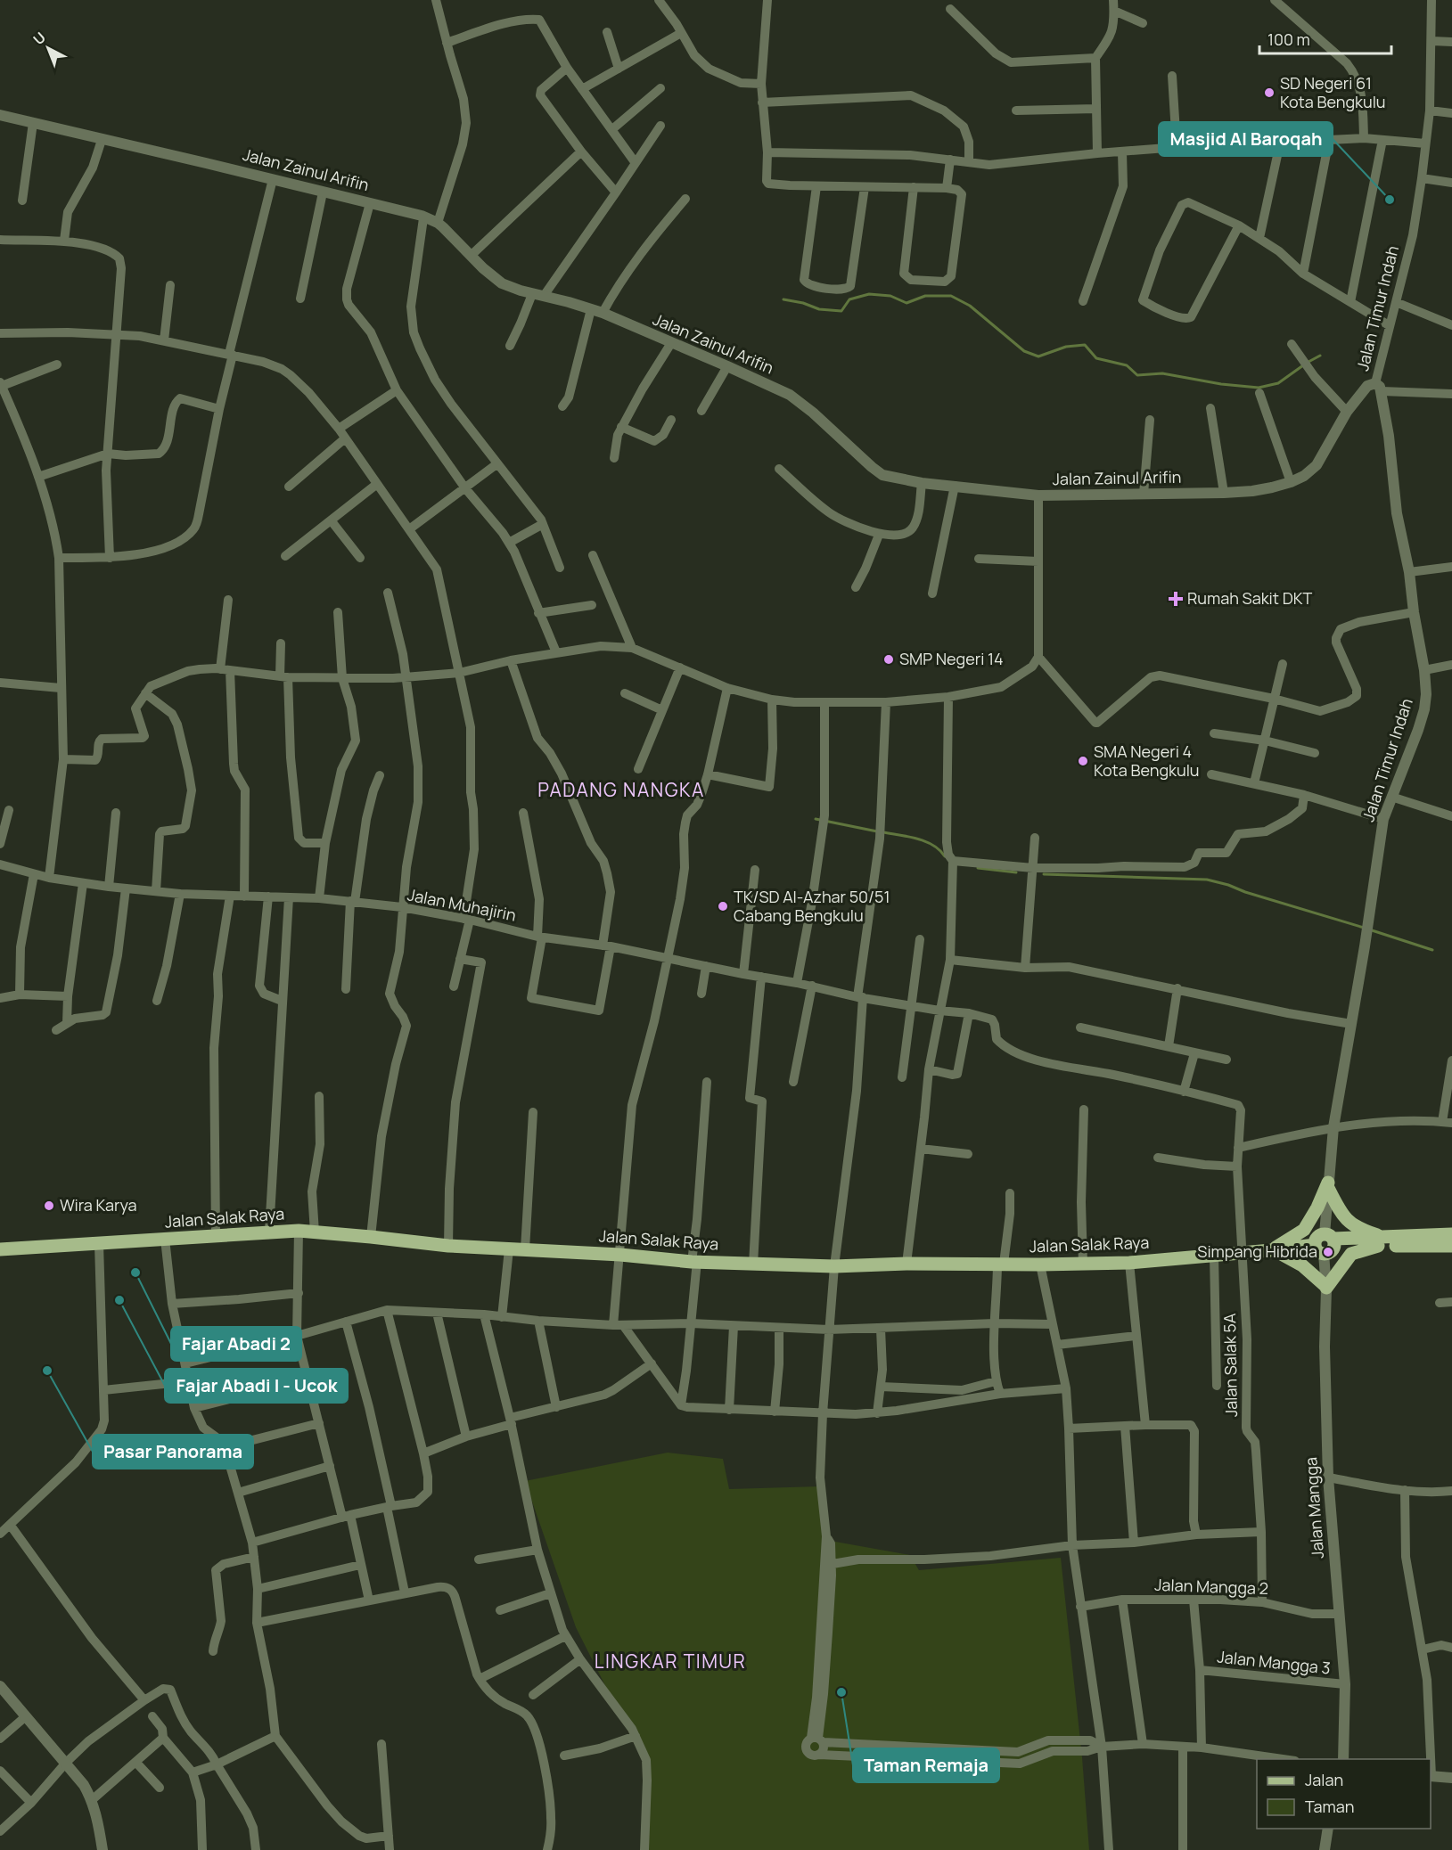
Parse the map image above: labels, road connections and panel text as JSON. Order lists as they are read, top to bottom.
{
  "streets": {
    "main road": ["Jalan Salak Raya"],
    "street": [
      "Jalan Zainul Arifin",
      "Jalan Timur Indah",
      "Jalan Muhajirin",
      "Jalan Salak 5A",
      "Jalan Mangga",
      "Jalan Mangga 2",
      "Jalan Mangga 3"
    ]
  },
  "crossings": [
    ["Jalan Zainul Arifin", "Jalan Timur Indah"],
    ["Jalan Timur Indah", "Jalan Salak Raya"],
    ["Jalan Timur Indah", "Jalan Mangga"],
    ["Jalan Muhajirin", "Jalan Salak 5A"],
    ["Jalan Salak Raya", "Jalan Salak 5A"],
    ["Jalan Salak Raya", "Jalan Mangga"],
    ["Jalan Salak 5A", "Jalan Mangga 2"],
    ["Jalan Mangga", "Jalan Mangga 2"],
    ["Jalan Mangga", "Jalan Mangga 3"]
  ],
  "districts": ["PADANG NANGKA", "LINGKAR TIMUR"],
  "places": {
    "other": [
      "SD Negeri 61 Kota Bengkulu",
      "Masjid Al Baroqah",
      "SMP Negeri 14",
      "SMA Negeri 4 Kota Bengkulu",
      "TK/SD Al-Azhar 50/51 Cabang Bengkulu",
      "Wira Karya",
      "Simpang Hibrida",
      "Fajar Abadi 2",
      "Fajar Abadi I - Ucok",
      "Pasar Panorama",
      "Taman Remaja"
    ],
    "health": ["Rumah Sakit DKT"]
  },
  "legend": ["Jalan", "Taman"],
  "scale_bar": "100 m",
  "north": "top left"
}
